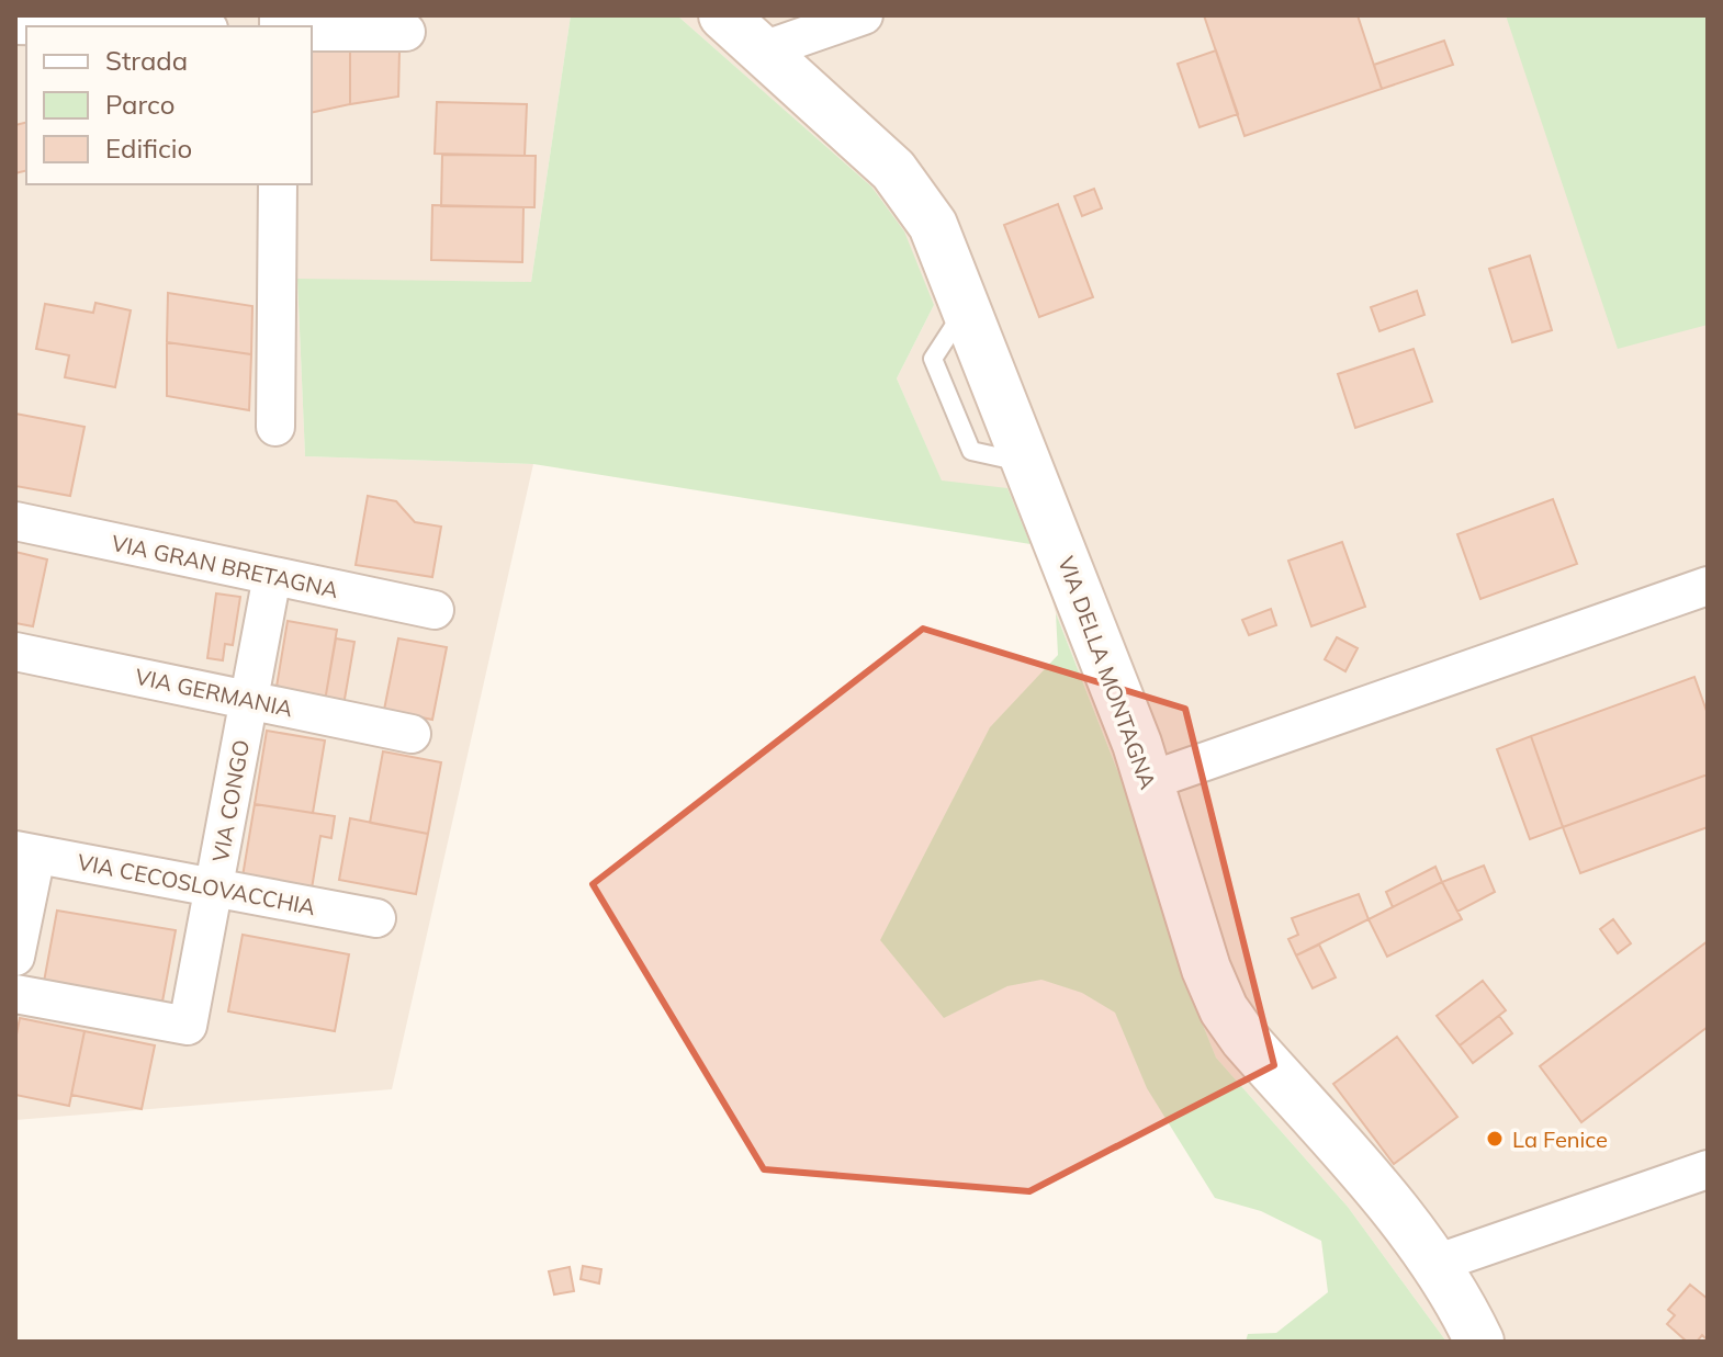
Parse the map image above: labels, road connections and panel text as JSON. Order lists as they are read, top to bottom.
{
  "streets": {
    "street": [
      "VIA GRAN BRETAGNA",
      "VIA DELLA MONTAGNA",
      "VIA GERMANIA",
      "VIA CONGO",
      "VIA CECOSLOVACCHIA"
    ]
  },
  "crossings": [
    ["VIA GRAN BRETAGNA", "VIA CONGO"],
    ["VIA GERMANIA", "VIA CONGO"],
    ["VIA CONGO", "VIA CECOSLOVACCHIA"]
  ],
  "places": ["La Fenice"],
  "legend": ["Strada", "Parco", "Edificio"]
}
